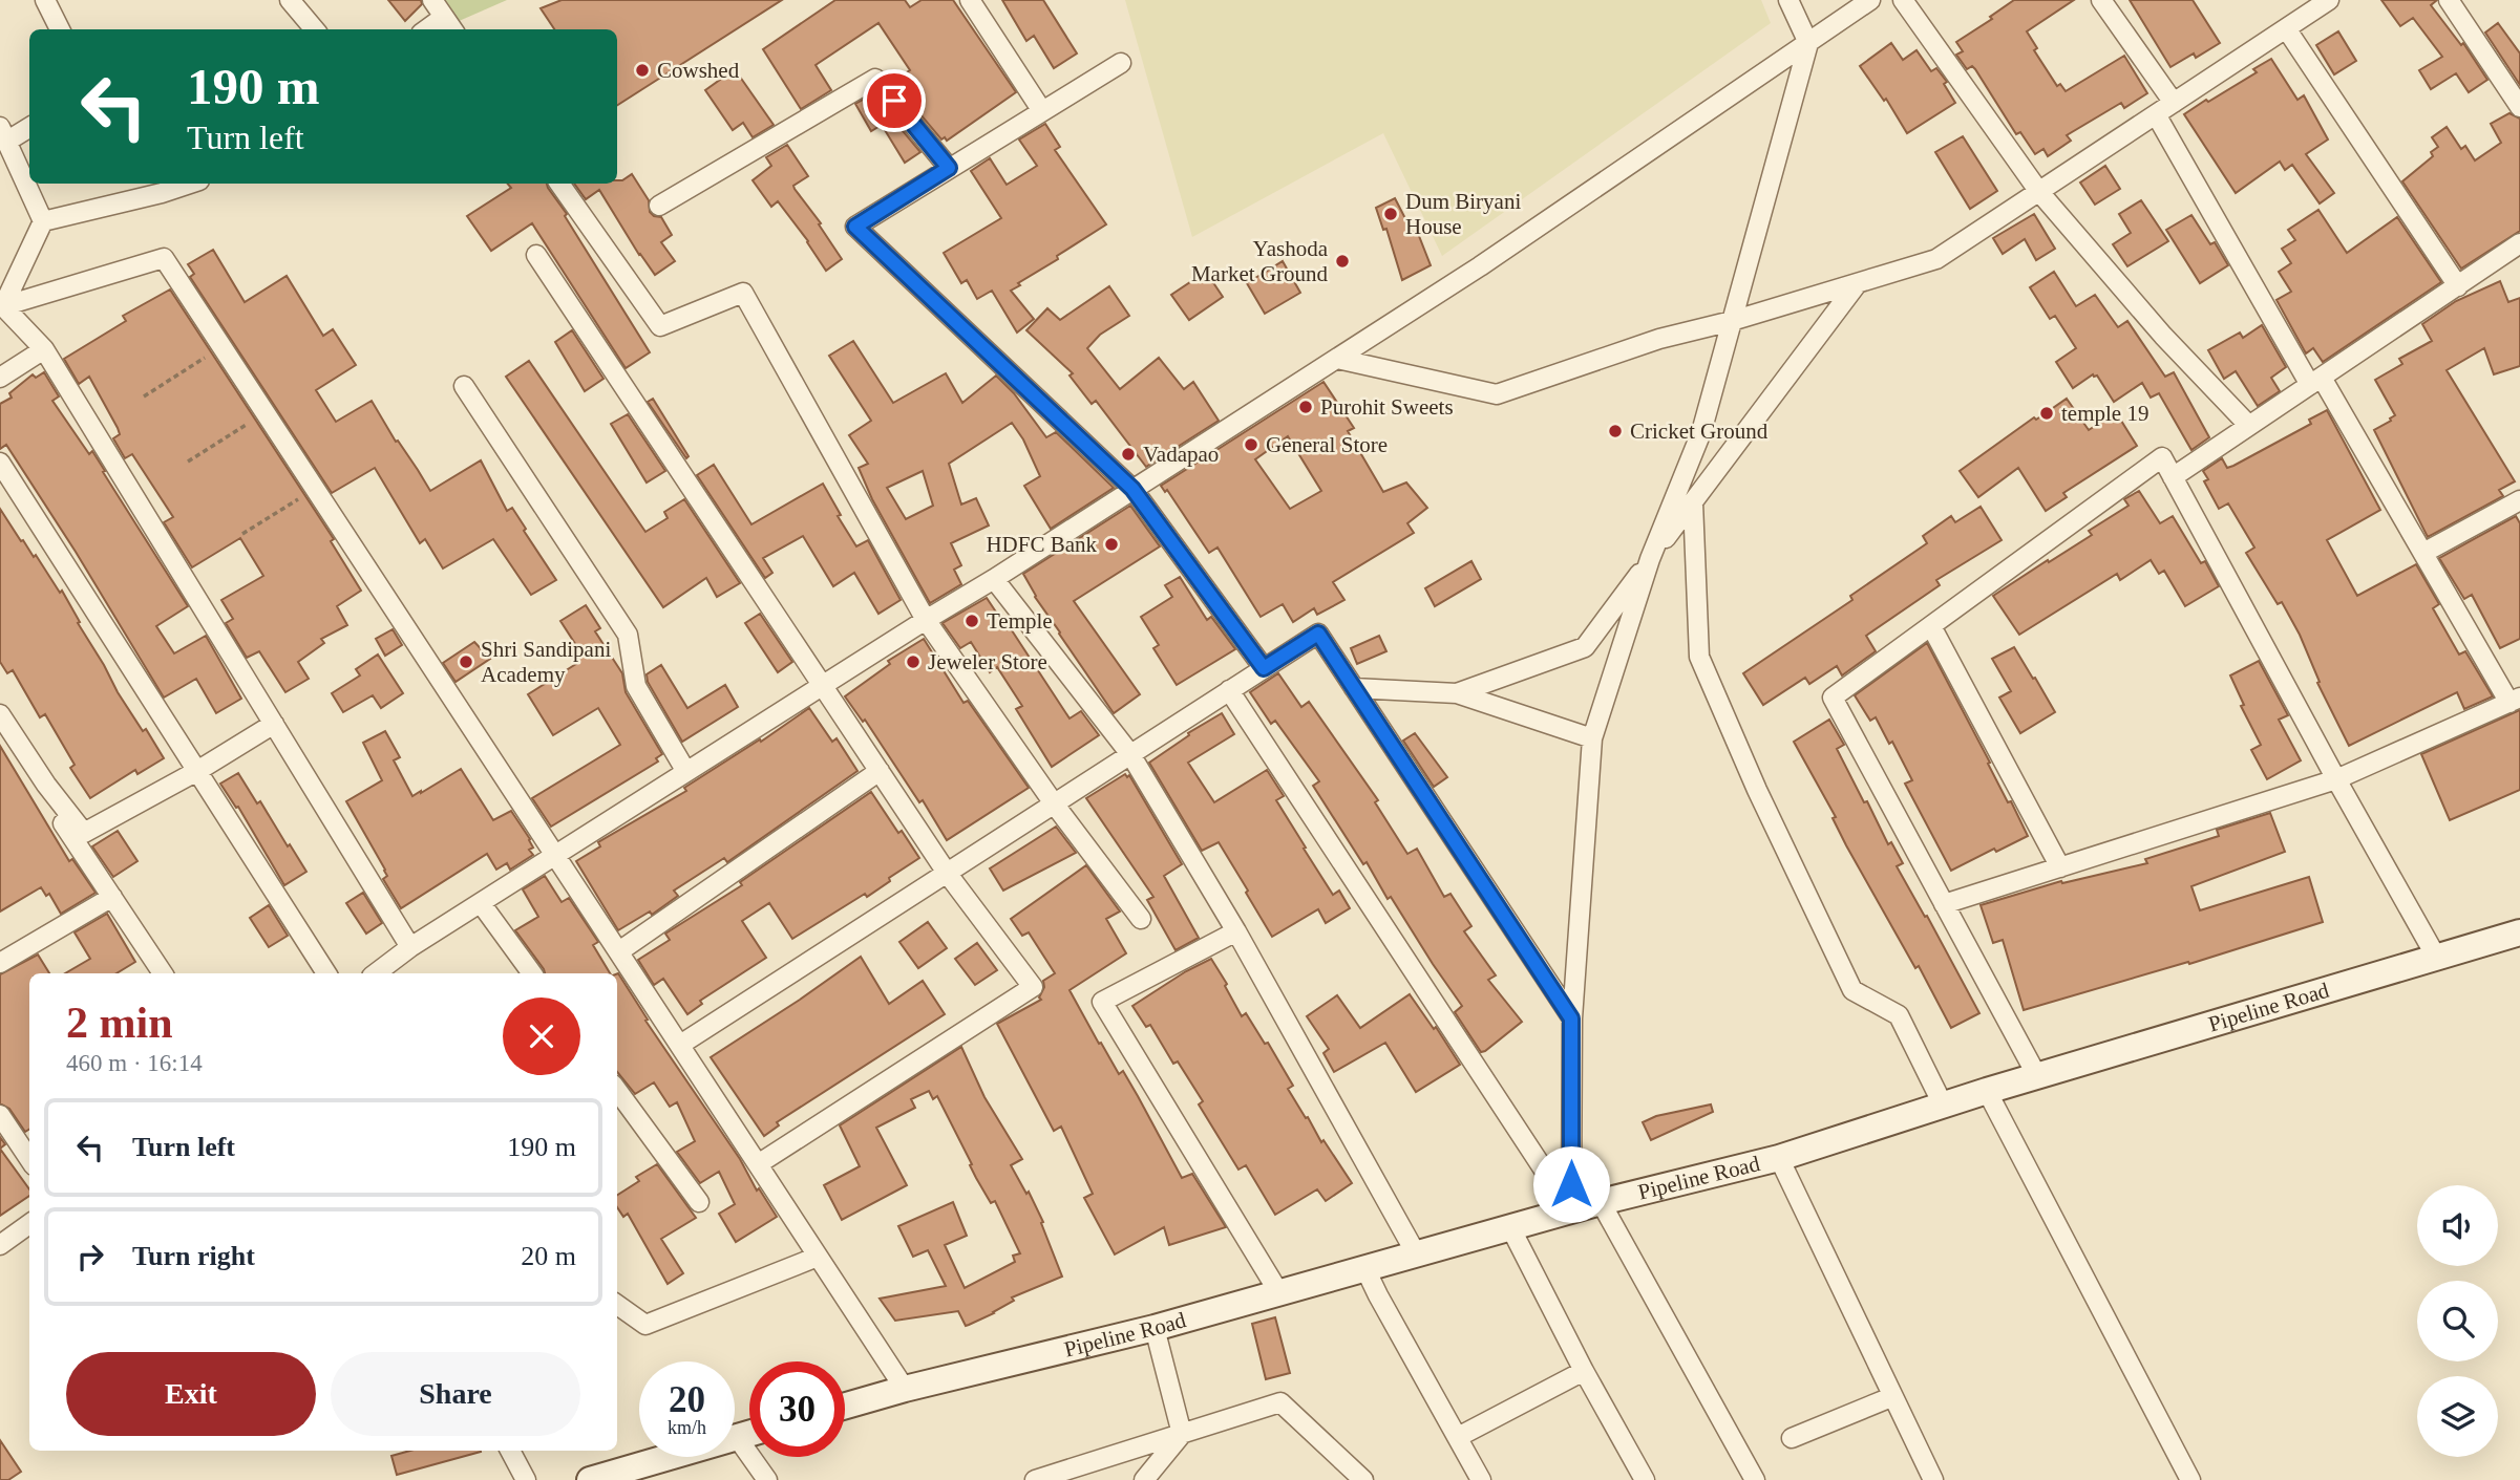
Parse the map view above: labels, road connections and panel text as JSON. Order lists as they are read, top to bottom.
{
  "streets": {
    "main road": ["Pipeline Road"]
  },
  "places": [
    "Cowshed",
    "Dum Biryani House",
    "Yashoda Market Ground",
    "Purohit Sweets",
    "temple 19",
    "Cricket Ground",
    "General Store",
    "Vadapao",
    "HDFC Bank",
    "Temple",
    "Shri Sandipani Academy",
    "Jeweler Store"
  ],
  "page": {
    "turn": ["190 m", "Turn left"],
    "heading": ["2 min", "460 m · 16:14"],
    "list": [
      {
        "name": "Turn left",
        "value": "190 m"
      },
      {
        "name": "Turn right",
        "value": "20 m"
      }
    ],
    "buttons": ["Exit", "Share"],
    "speed": "20 km/h",
    "limit": "30"
  }
}
